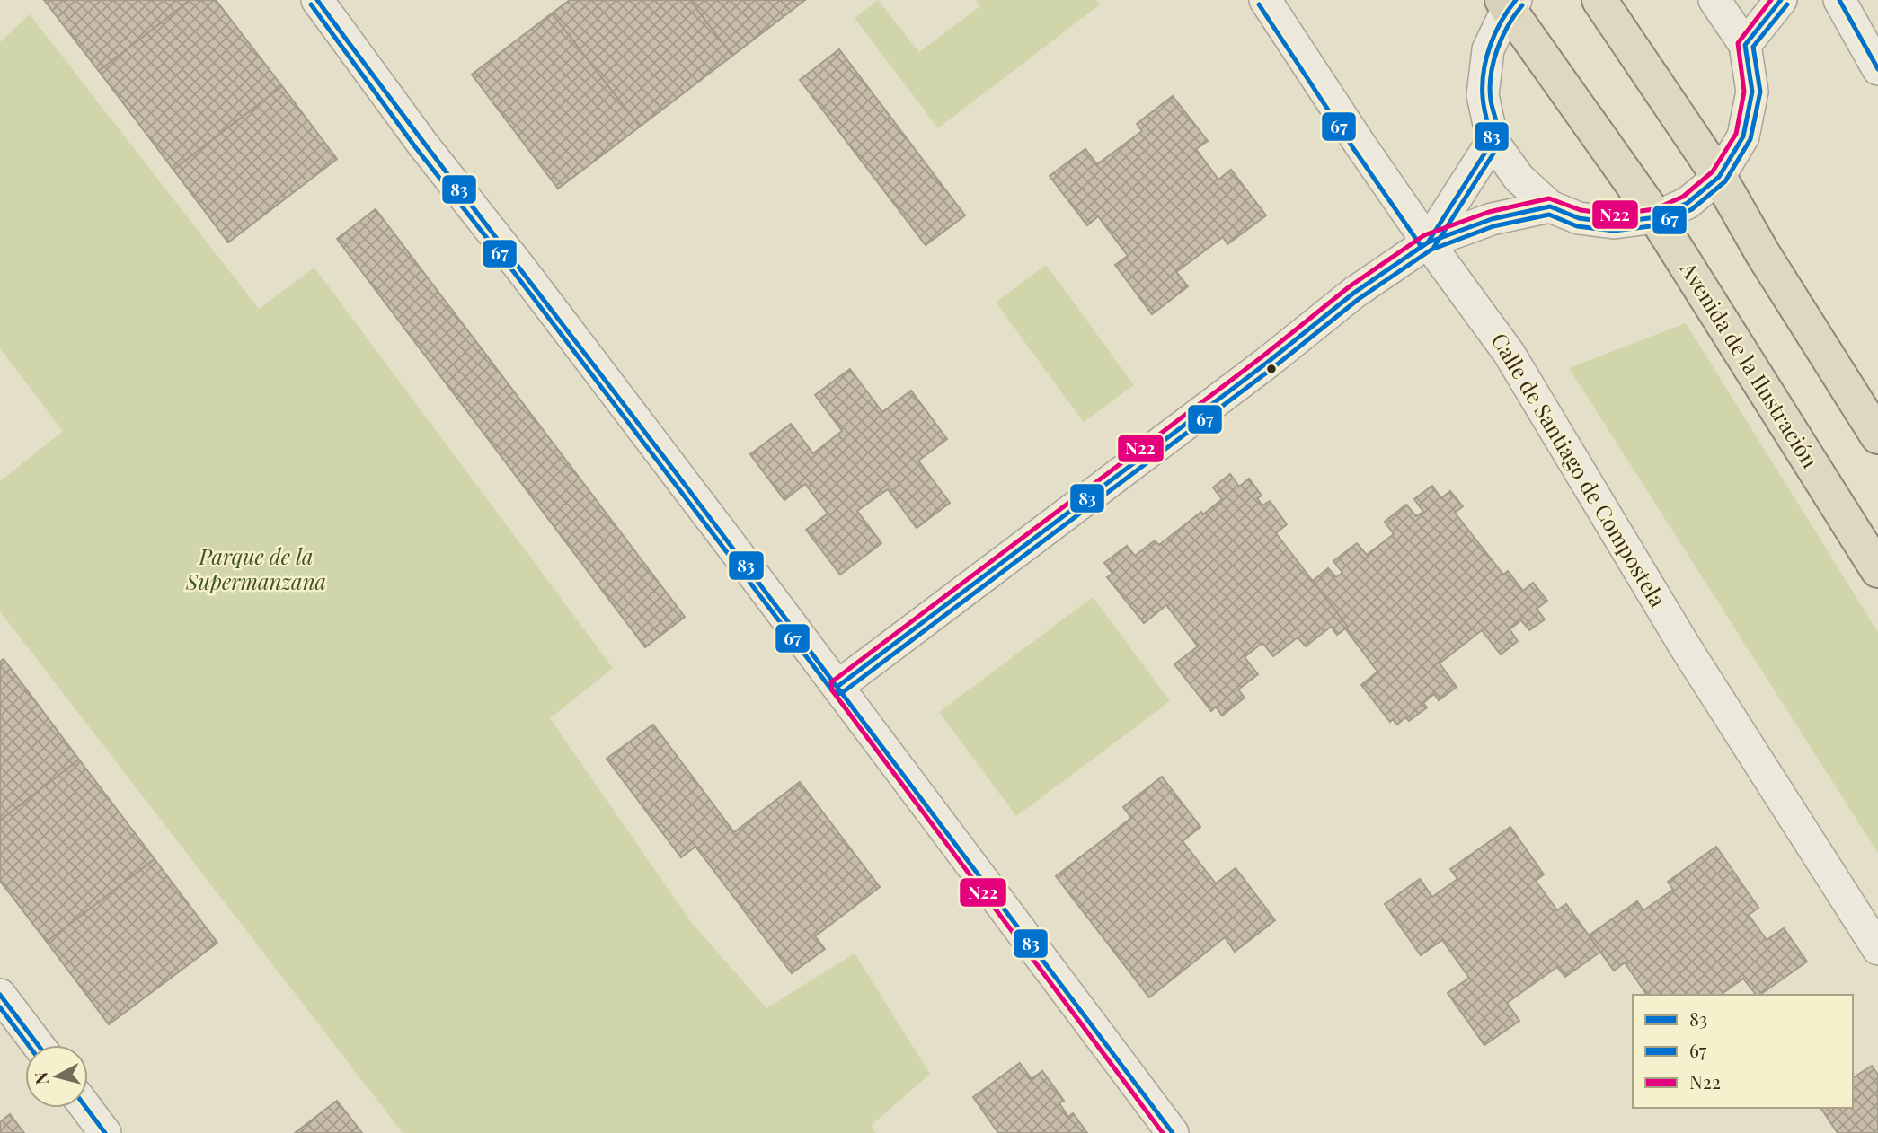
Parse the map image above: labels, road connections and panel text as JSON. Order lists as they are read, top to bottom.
{
  "streets": {
    "highway": ["Avenida de la Ilustración"],
    "street": ["Calle de Santiago de Compostela"]
  },
  "parks": ["Parque de la Supermanzana"],
  "lines": ["transit line 83", "transit line N22", "transit line 67"],
  "legend": ["83", "67", "N22"],
  "north": "left"
}
